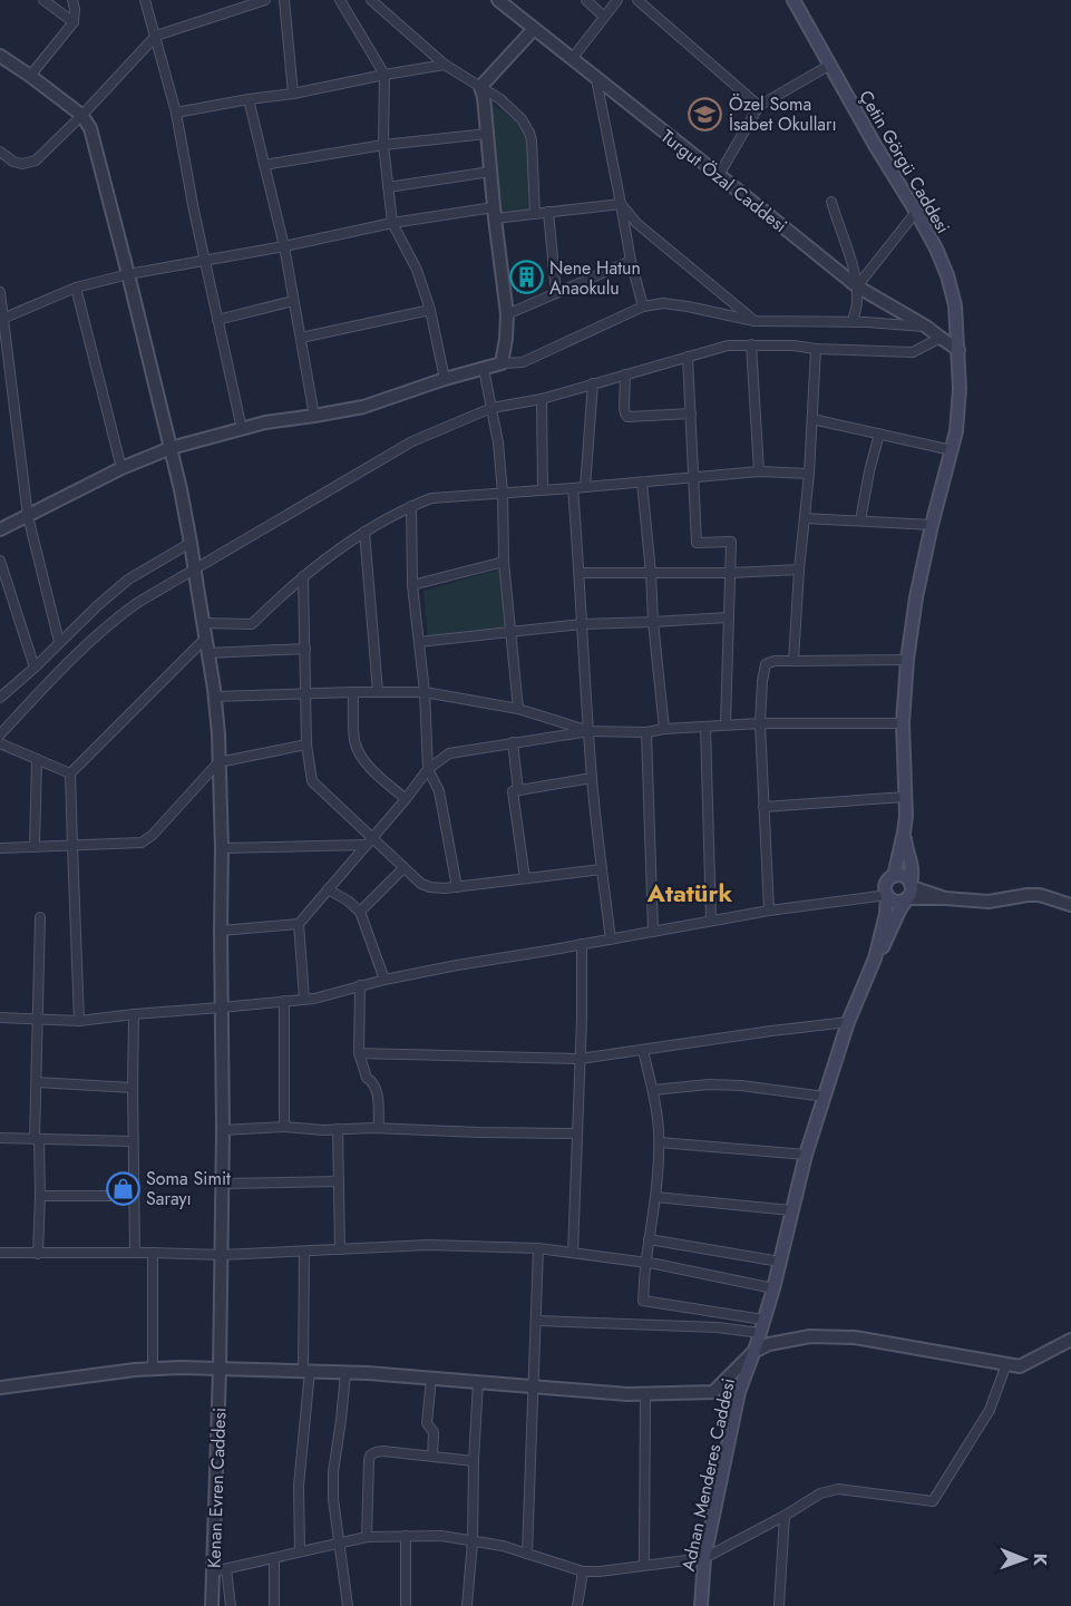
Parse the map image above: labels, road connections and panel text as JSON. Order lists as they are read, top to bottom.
{
  "streets": {
    "main road": ["Çetin Görgü Caddesi", "Adnan Menderes Caddesi"],
    "street": ["Turgut Özal Caddesi", "Kenan Evren Caddesi"]
  },
  "crossings": [
    ["Çetin Görgü Caddesi", "Turgut Özal Caddesi"]
  ],
  "districts": ["Atatürk"],
  "places": {
    "school or university": ["Özel Soma İsabet Okulları"],
    "building": ["Nene Hatun Anaokulu"],
    "shop": ["Soma Simit Sarayı"]
  },
  "north": "right"
}
